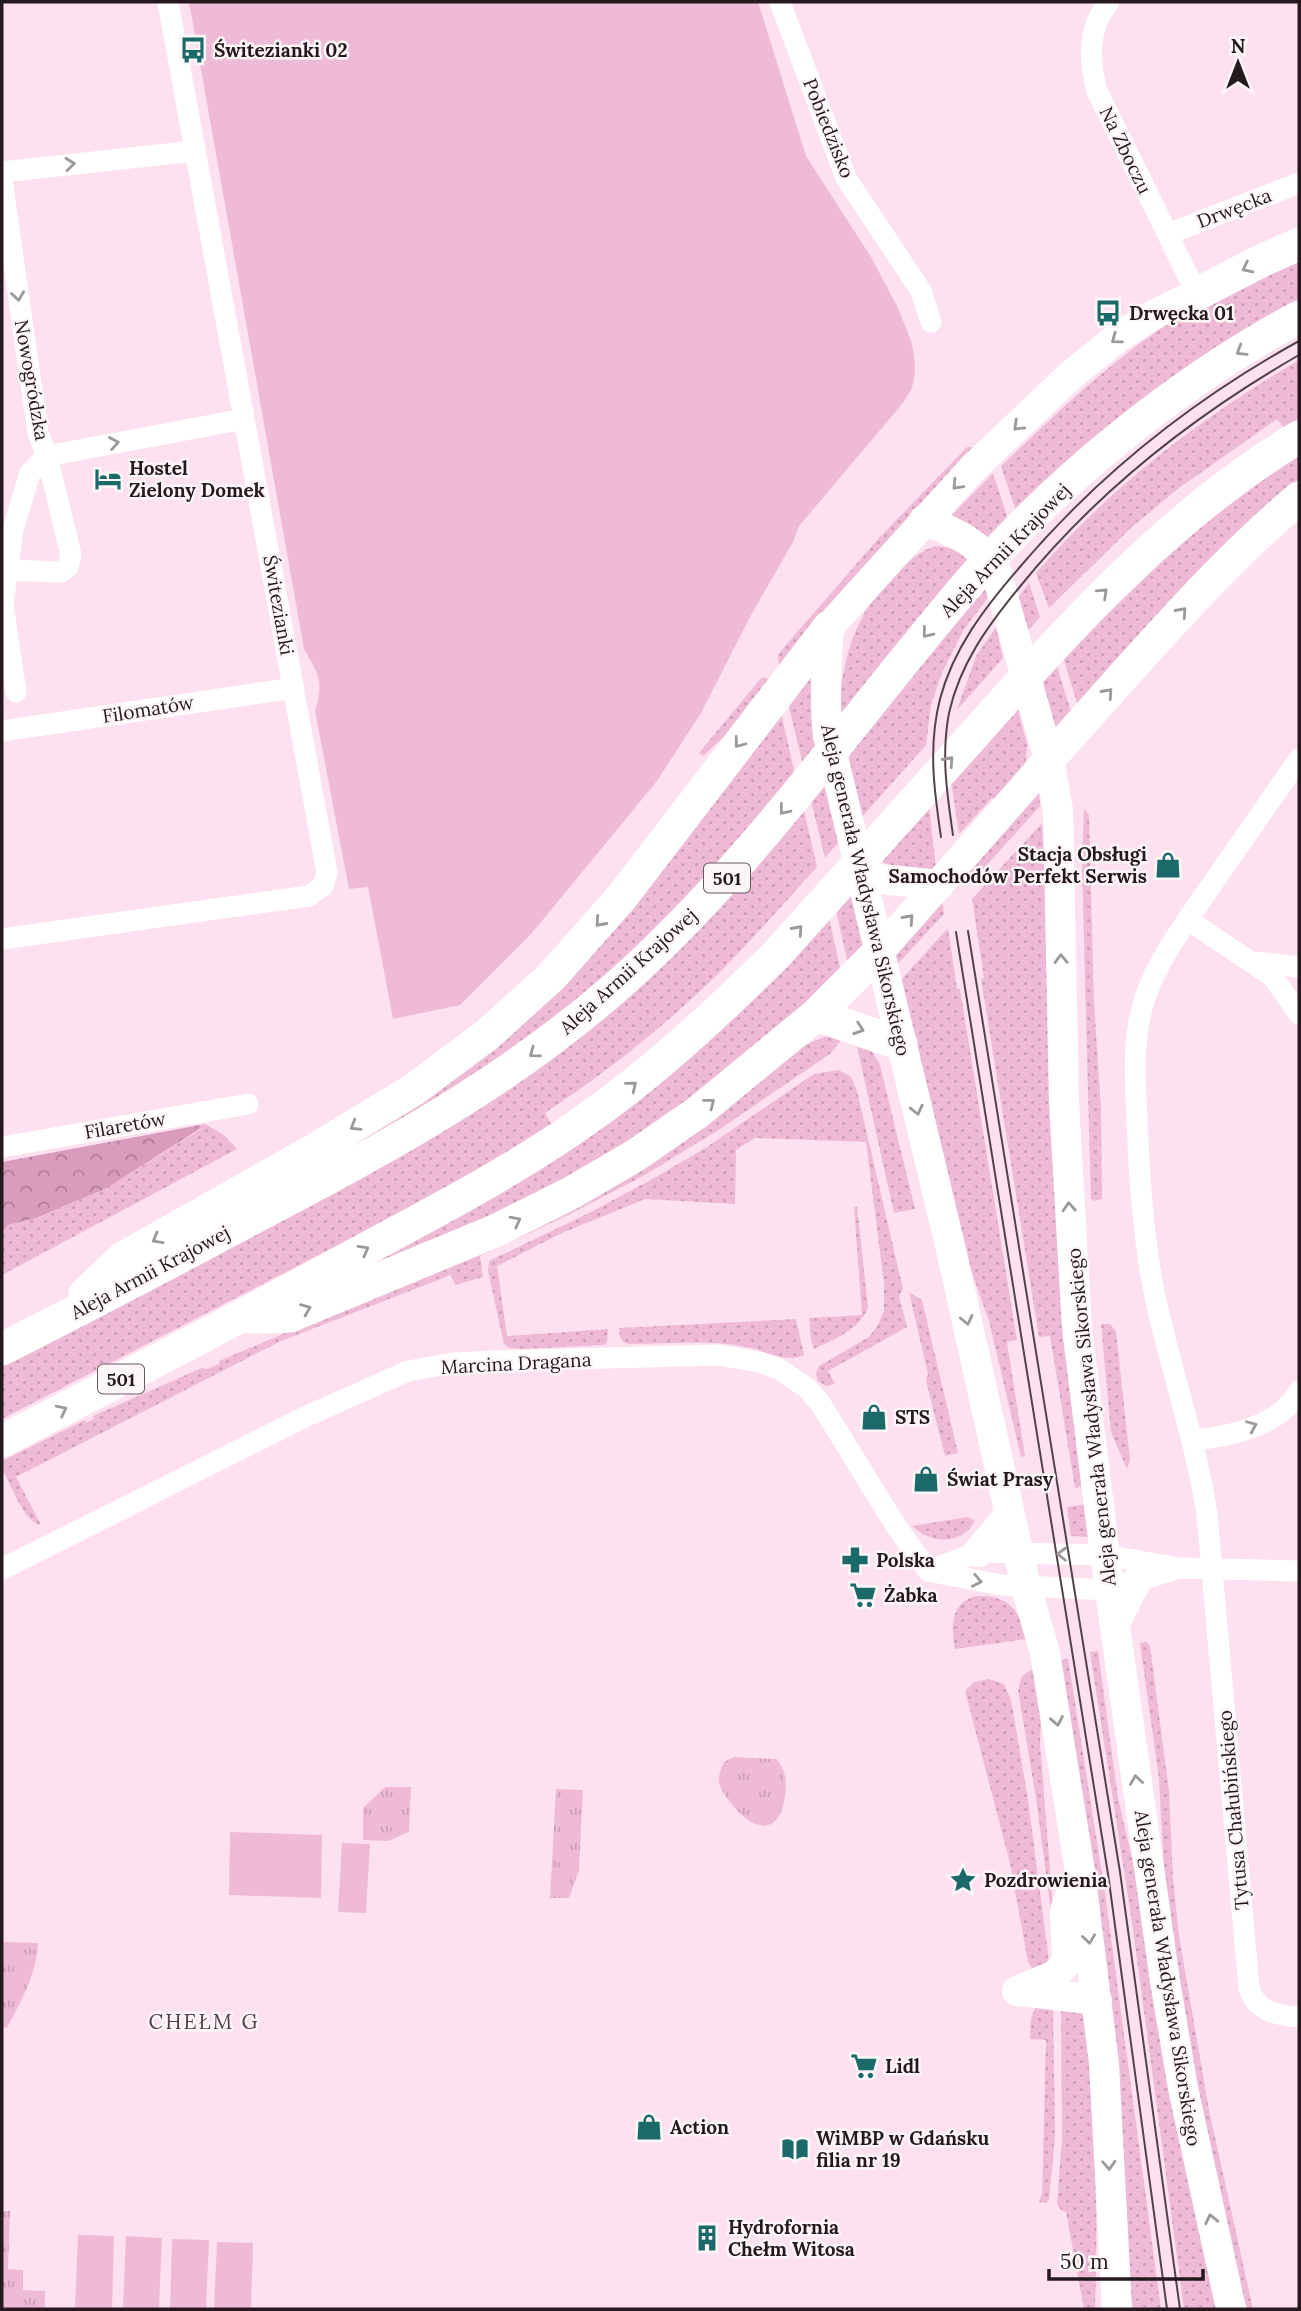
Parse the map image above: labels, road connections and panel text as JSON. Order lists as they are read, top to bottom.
{
  "streets": {
    "main road": ["Aleja Armii Krajowej", "501"],
    "street": [
      "Pobiedzisko",
      "Na Zboczu",
      "Drwęcka",
      "Nowogródzka",
      "Świtezianki",
      "Filomatów",
      "Aleja generała Władysława Sikorskiego",
      "Filaretów",
      "Marcina Dragana",
      "Tytusa Chałubińskiego"
    ]
  },
  "crossings": [
    ["Na Zboczu", "Drwęcka"],
    ["Nowogródzka", "Świtezianki"],
    ["Świtezianki", "Filomatów"]
  ],
  "districts": ["CHEŁM G"],
  "places": {
    "bus stop": ["Świtezianki 02", "Drwęcka 01"],
    "hotel": ["Hostel Zielony Domek"],
    "shop": [
      "Stacja Obsługi Samochodów Perfekt Serwis",
      "STS",
      "Świat Prasy",
      "Action"
    ],
    "pharmacy": ["Polska"],
    "supermarket": ["Żabka", "Lidl"],
    "place": ["Pozdrowienia"],
    "library": ["WiMBP w Gdańsku filia nr 19"],
    "building": ["Hydrofornia Chełm Witosa"]
  },
  "scale_bar": "50 m",
  "north": "top"
}
